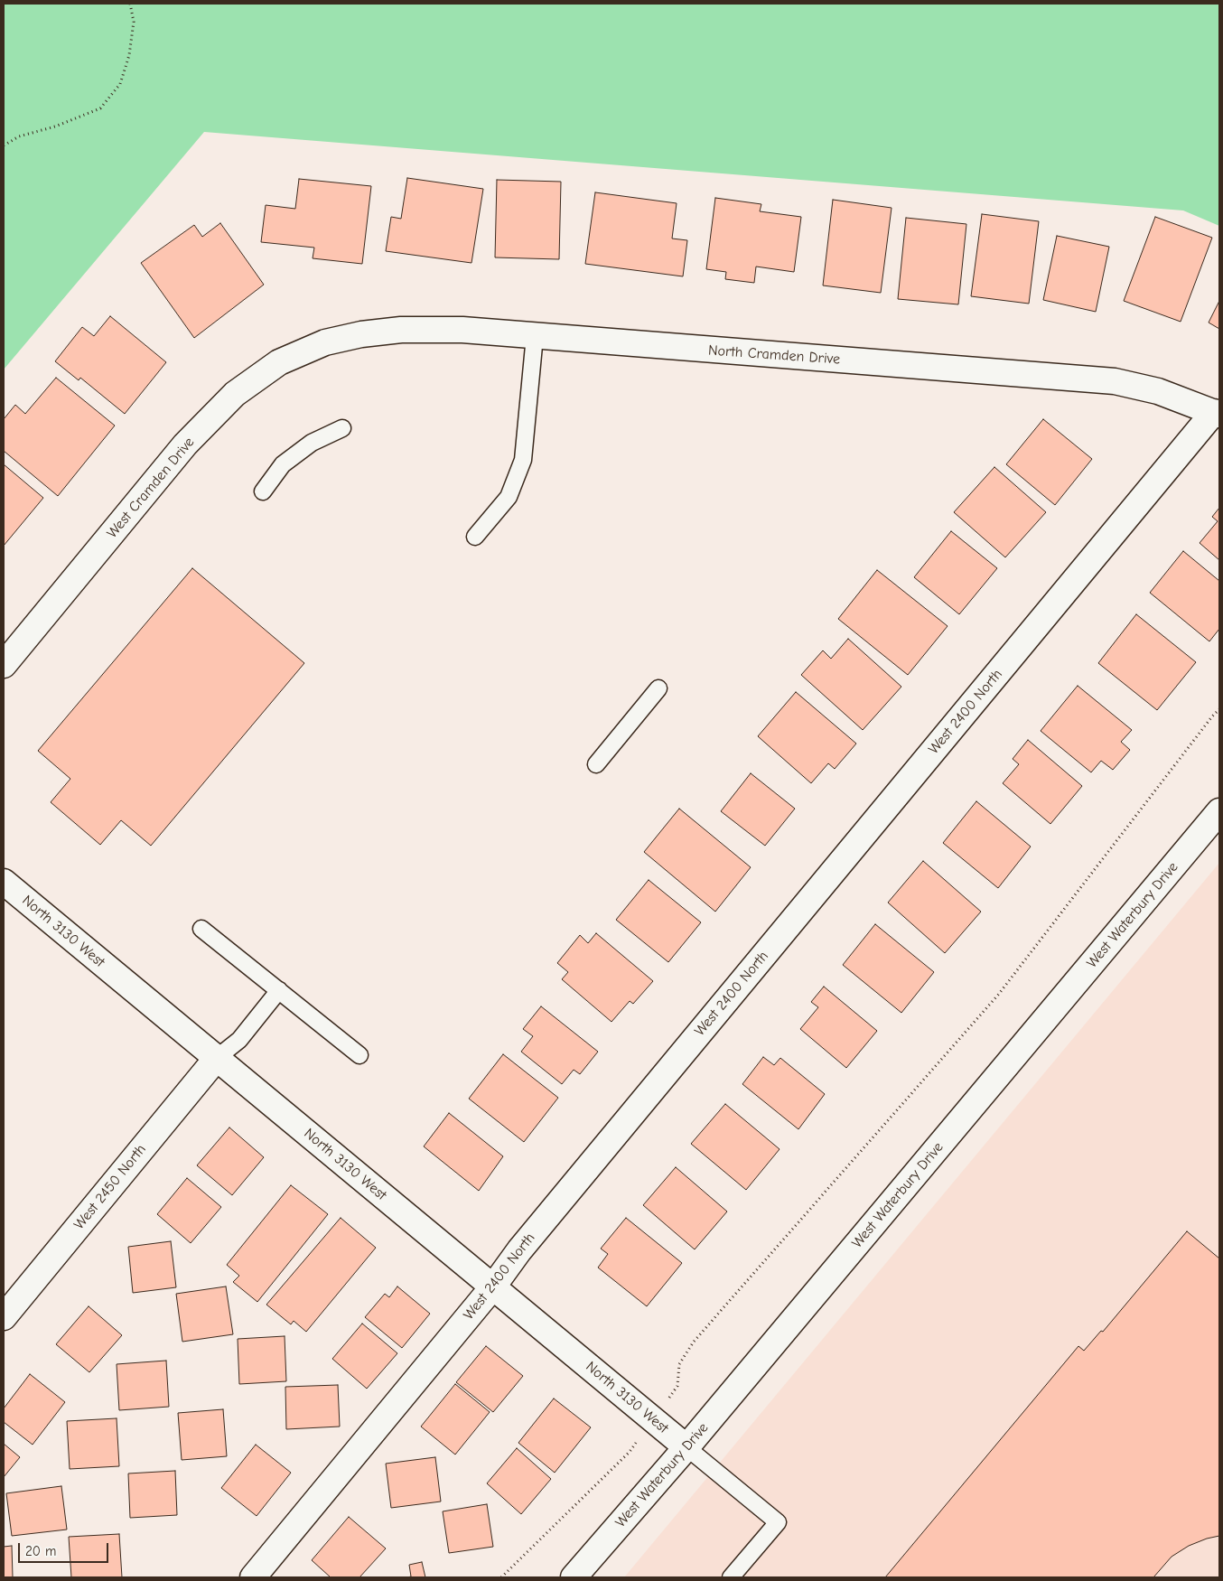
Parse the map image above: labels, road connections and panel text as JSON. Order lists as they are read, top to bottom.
{
  "streets": {
    "street": [
      "North Cramden Drive",
      "West Cramden Drive",
      "West 2400 North",
      "West Waterbury Drive",
      "North 3130 West",
      "West 2450 North"
    ]
  },
  "crossings": [
    ["North Cramden Drive", "West Cramden Drive"],
    ["North Cramden Drive", "West 2400 North"],
    ["West 2400 North", "North 3130 West"],
    ["West Waterbury Drive", "North 3130 West"],
    ["North 3130 West", "West 2450 North"]
  ],
  "scale_bar": "20 m"
}
